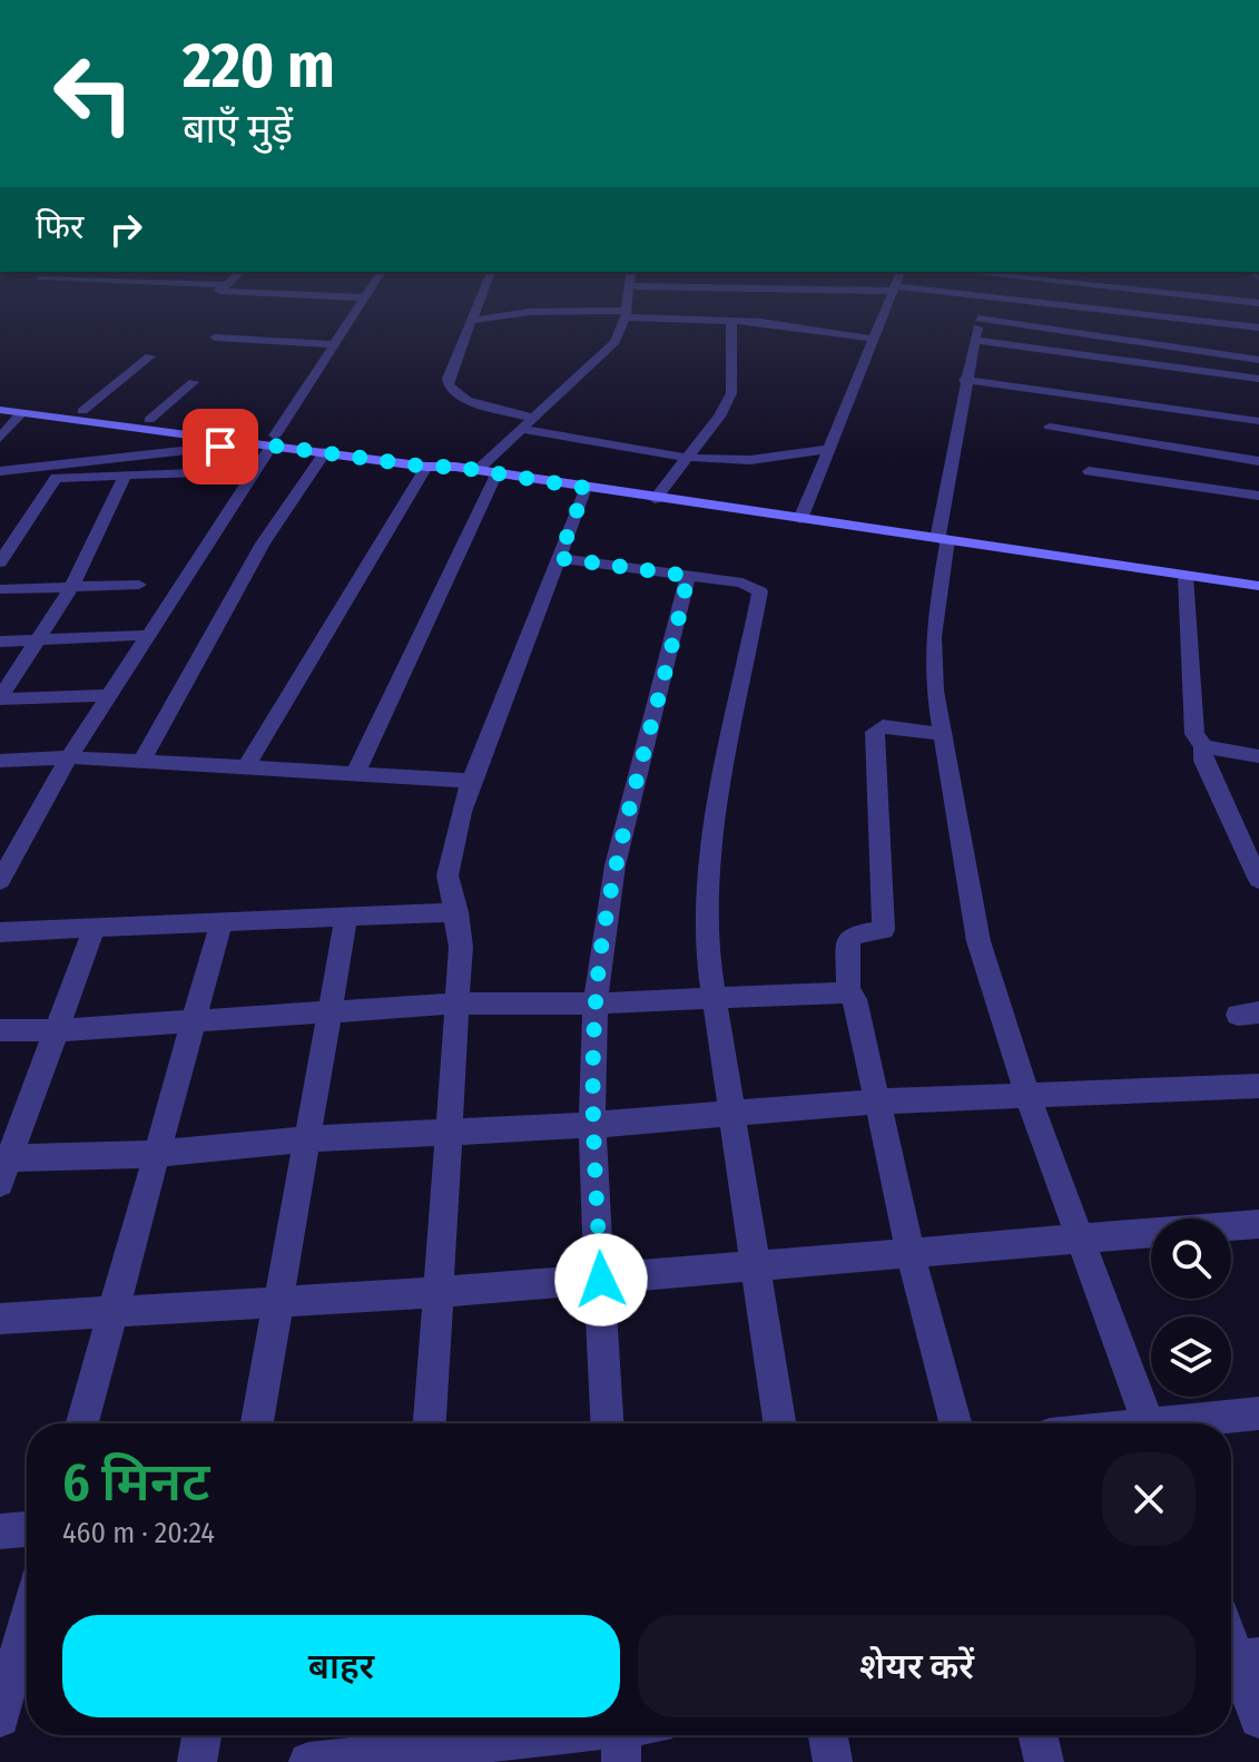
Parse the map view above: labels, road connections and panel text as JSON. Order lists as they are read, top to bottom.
{
  "page": {
    "turn": ["220 m", "बाएँ मुड़ें"],
    "then": "फिर",
    "heading": ["6 मिनट", "460 m · 20:24"],
    "buttons": ["बाहर", "शेयर करें"]
  }
}
